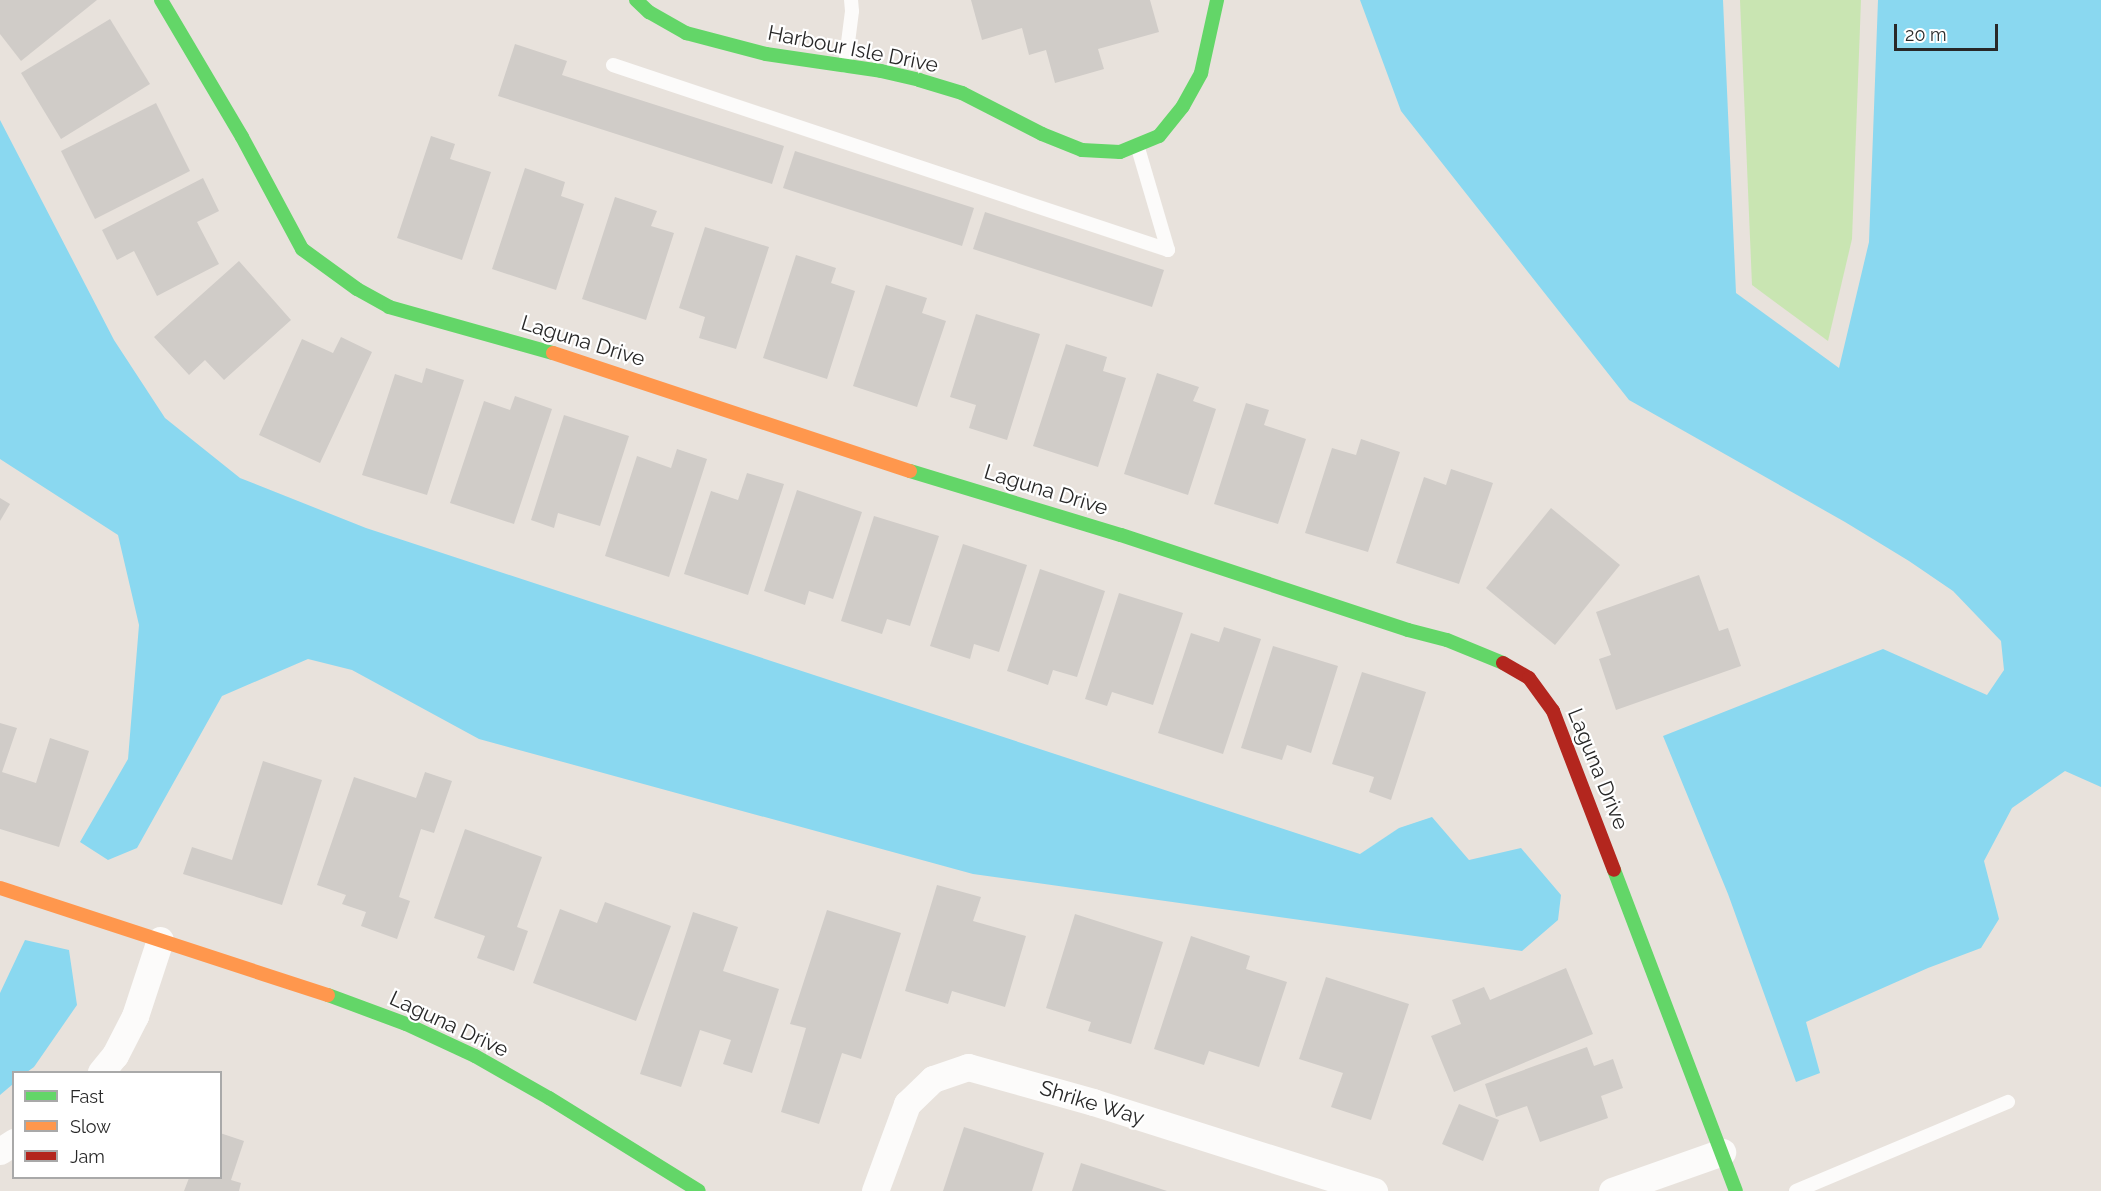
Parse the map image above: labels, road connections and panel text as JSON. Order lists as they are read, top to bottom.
{
  "streets": {
    "street": ["Harbour Isle Drive", "Laguna Drive", "Shrike Way"]
  },
  "legend": ["Fast", "Slow", "Jam"],
  "scale_bar": "20 m"
}
